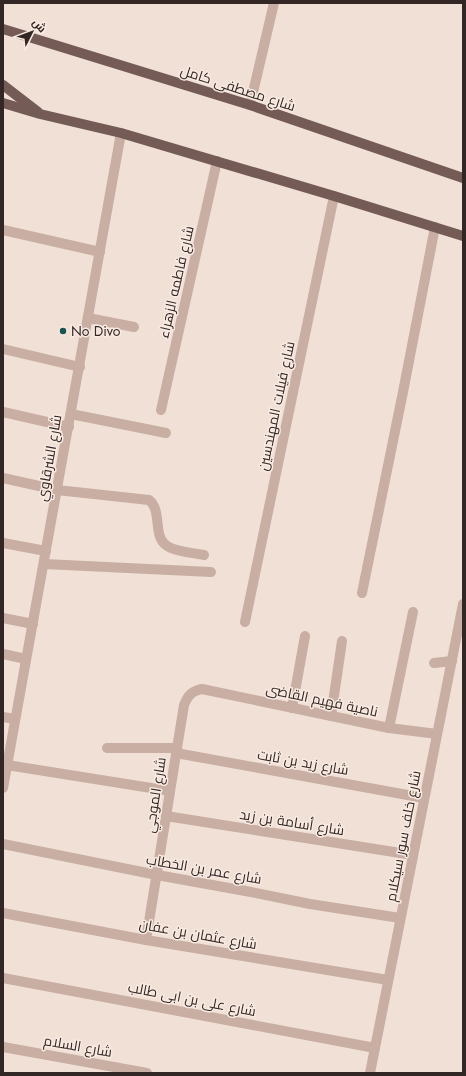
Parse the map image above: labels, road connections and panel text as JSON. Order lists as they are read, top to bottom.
{
  "streets": {
    "main road": ["شارع مصطفى كامل"],
    "street": [
      "شارع فاطمه الزهراء",
      "شارع فيلات المهندسين",
      "شارع الشرقاوي",
      "ناصية فهيم القاضى",
      "شارع زيد بن ثابت",
      "شارع الموجي",
      "شارع أسامة بن زيد",
      "شارع خلف سور سيكلام",
      "شارع عمر بن الخطاب",
      "شارع عثمان بن عفان",
      "شارع على بن ابى طالب",
      "شارع السلام"
    ]
  },
  "crossings": [
    ["ناصية فهيم القاضى", "شارع الموجي"],
    ["ناصية فهيم القاضى", "شارع خلف سور سيكلام"],
    ["شارع زيد بن ثابت", "شارع الموجي"],
    ["شارع زيد بن ثابت", "شارع خلف سور سيكلام"],
    ["شارع الموجي", "شارع أسامة بن زيد"],
    ["شارع الموجي", "شارع عمر بن الخطاب"],
    ["شارع الموجي", "شارع عثمان بن عفان"],
    ["شارع أسامة بن زيد", "شارع خلف سور سيكلام"],
    ["شارع خلف سور سيكلام", "شارع عمر بن الخطاب"],
    ["شارع خلف سور سيكلام", "شارع عثمان بن عفان"],
    ["شارع خلف سور سيكلام", "شارع على بن ابى طالب"]
  ],
  "places": ["No Divo"],
  "north": "top right"
}
